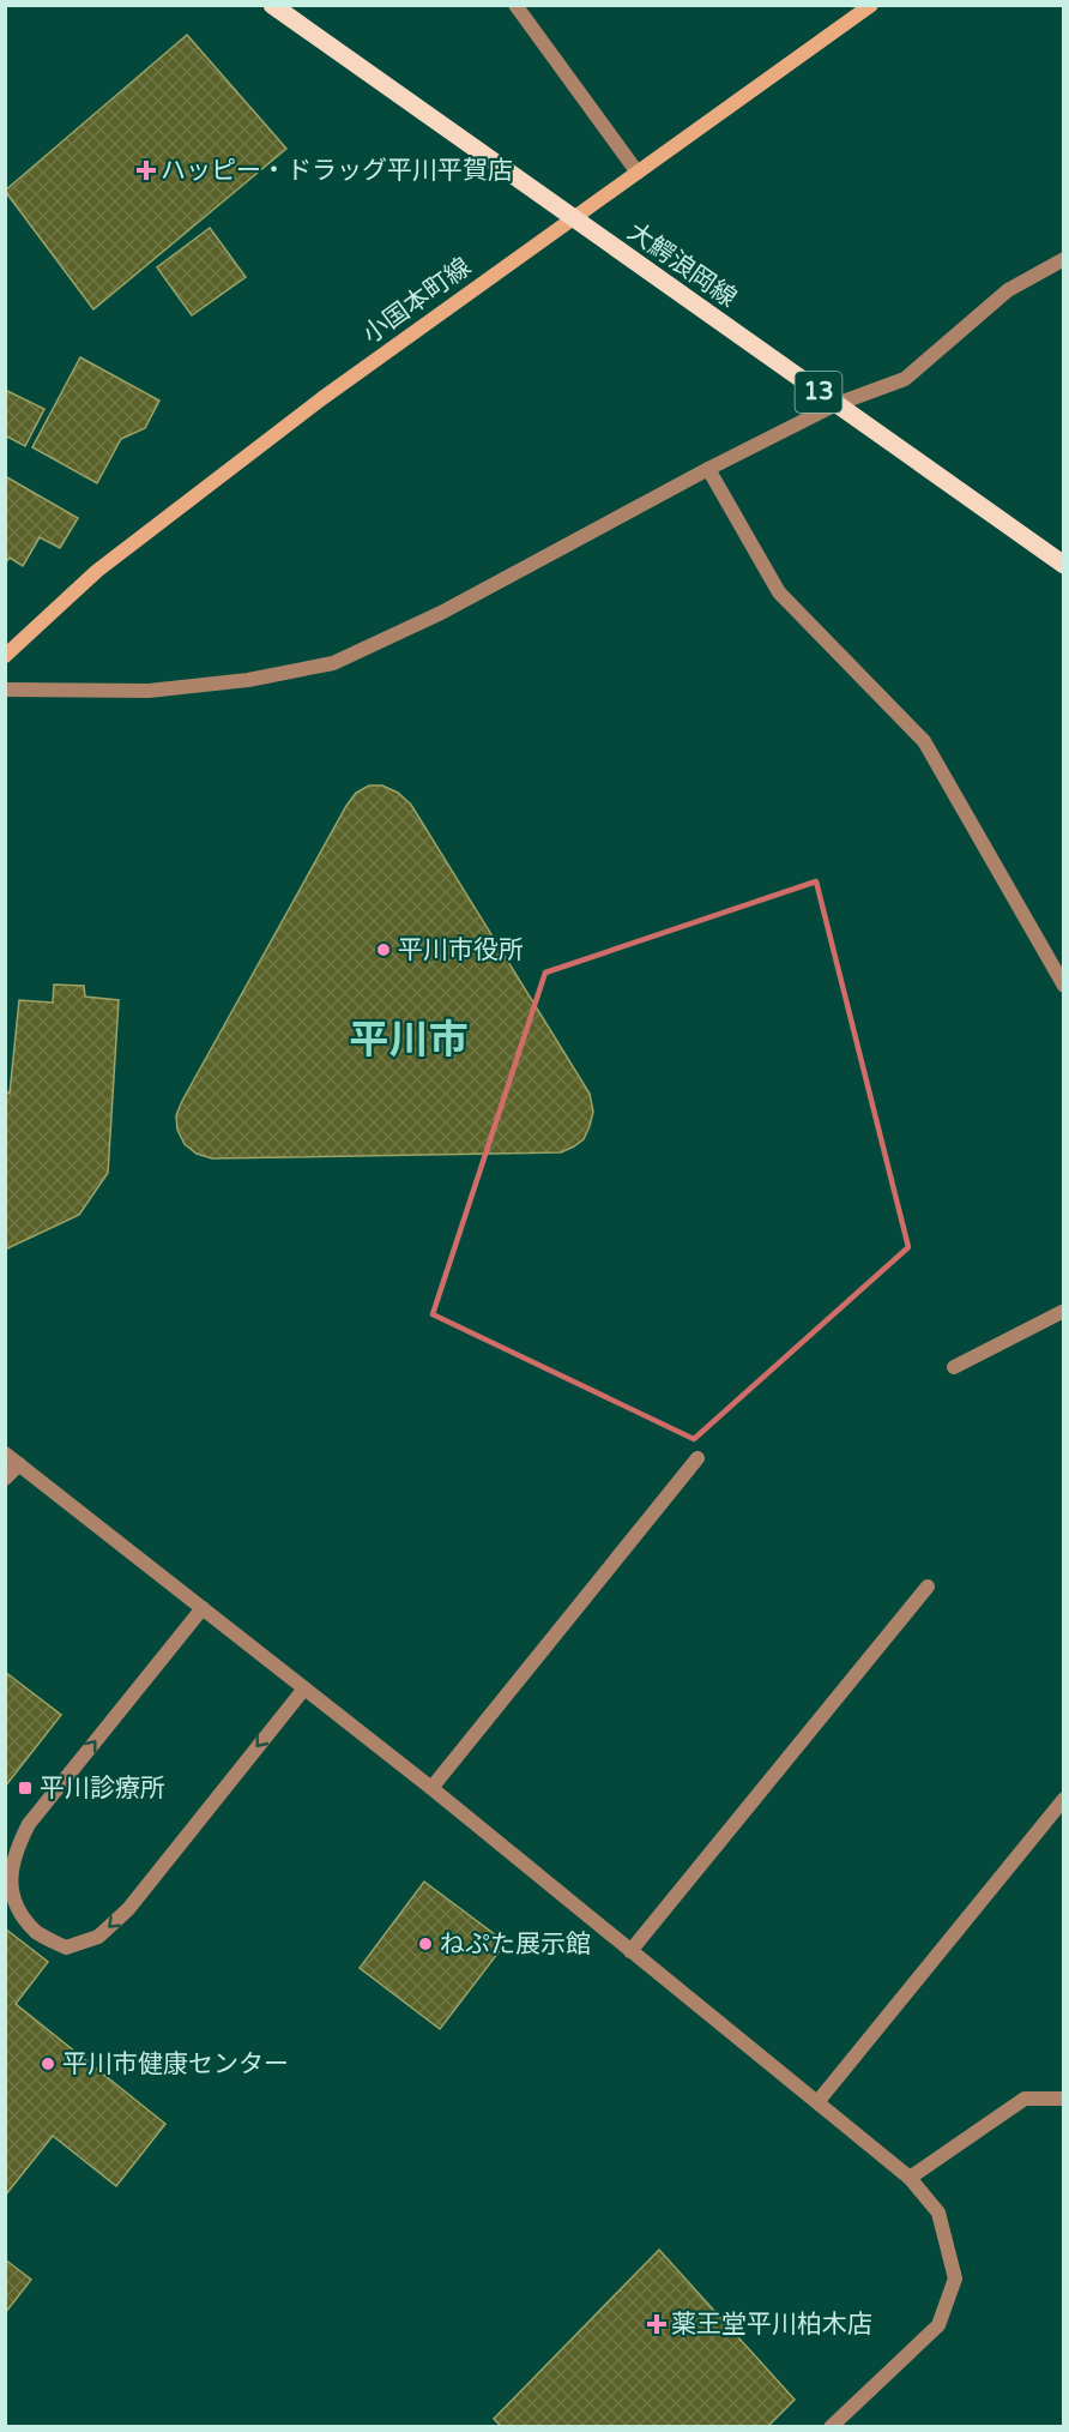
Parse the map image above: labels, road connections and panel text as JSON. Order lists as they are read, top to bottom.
{
  "streets": {
    "main road": ["大鰐浪岡線", "小国本町線", "13"]
  },
  "crossings": [
    ["大鰐浪岡線", "小国本町線"]
  ],
  "districts": ["平川市"],
  "places": {
    "health": ["ハッピー・ドラッグ平川平賀店", "薬王堂平川柏木店"],
    "other": ["平川市役所", "ねぷた展示館", "平川市健康センター"],
    "transit": ["平川診療所"]
  }
}
